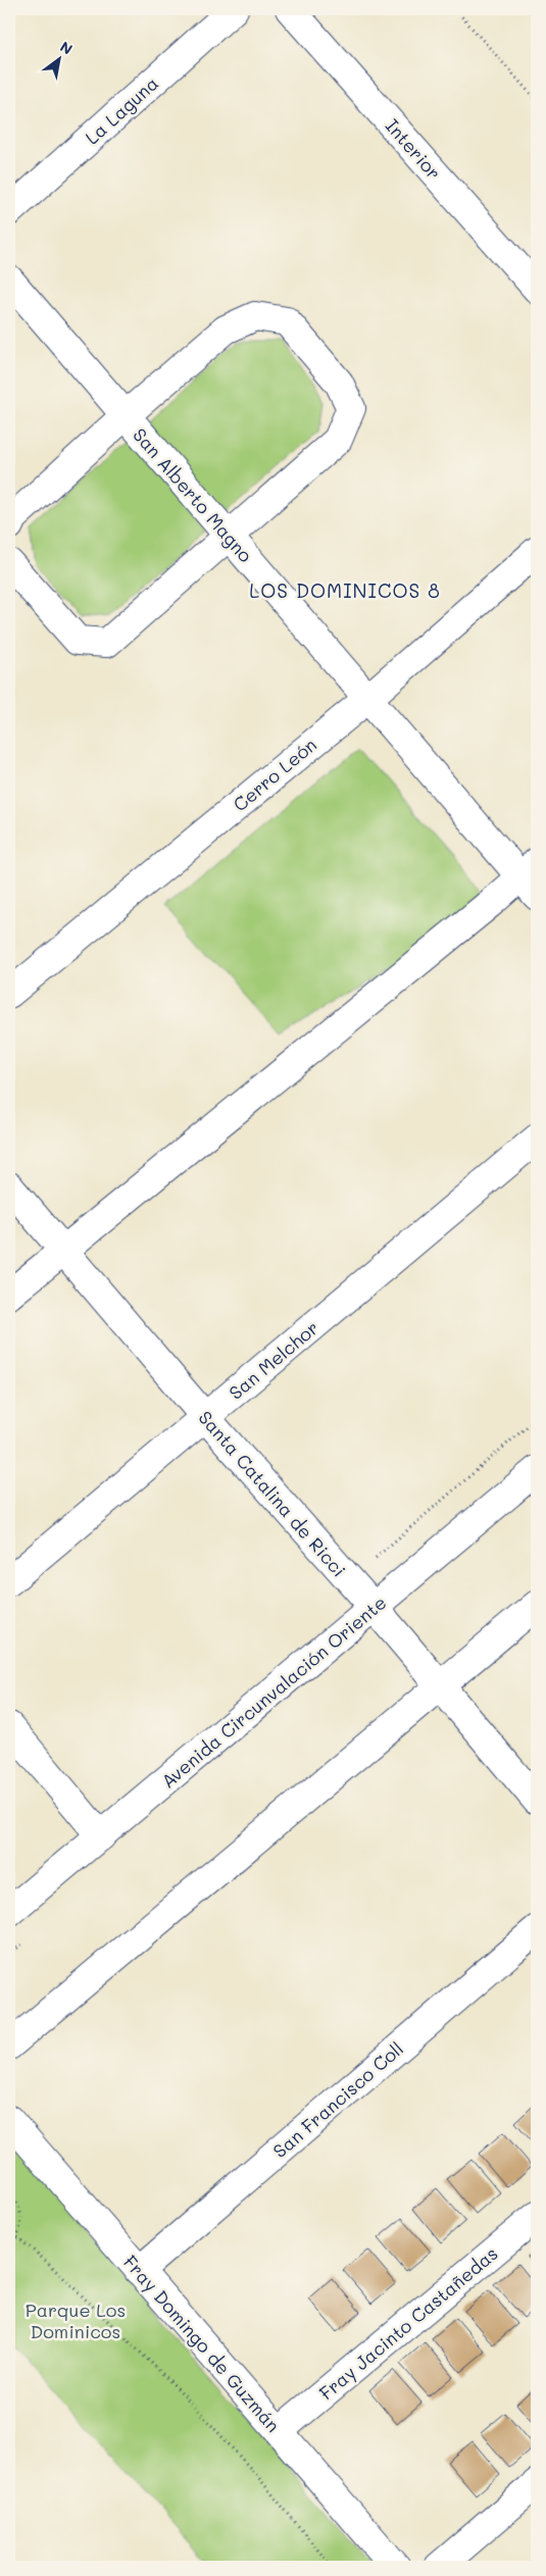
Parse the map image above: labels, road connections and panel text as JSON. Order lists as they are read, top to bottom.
{
  "streets": {
    "street": [
      "La Laguna",
      "Interior",
      "San Alberto Magno",
      "Cerro León",
      "San Melchor",
      "Santa Catalina de Ricci",
      "Avenida Circunvalación Oriente",
      "San Francisco Coll",
      "Fray Jacinto Castañedas",
      "Fray Domingo de Guzmán"
    ]
  },
  "crossings": [
    ["San Alberto Magno", "Cerro León"],
    ["San Melchor", "Santa Catalina de Ricci"],
    ["Santa Catalina de Ricci", "Avenida Circunvalación Oriente"],
    ["San Francisco Coll", "Fray Domingo de Guzmán"],
    ["Fray Jacinto Castañedas", "Fray Domingo de Guzmán"]
  ],
  "districts": ["LOS DOMINICOS 8"],
  "parks": ["Parque Los Dominicos"],
  "north": "top right"
}
